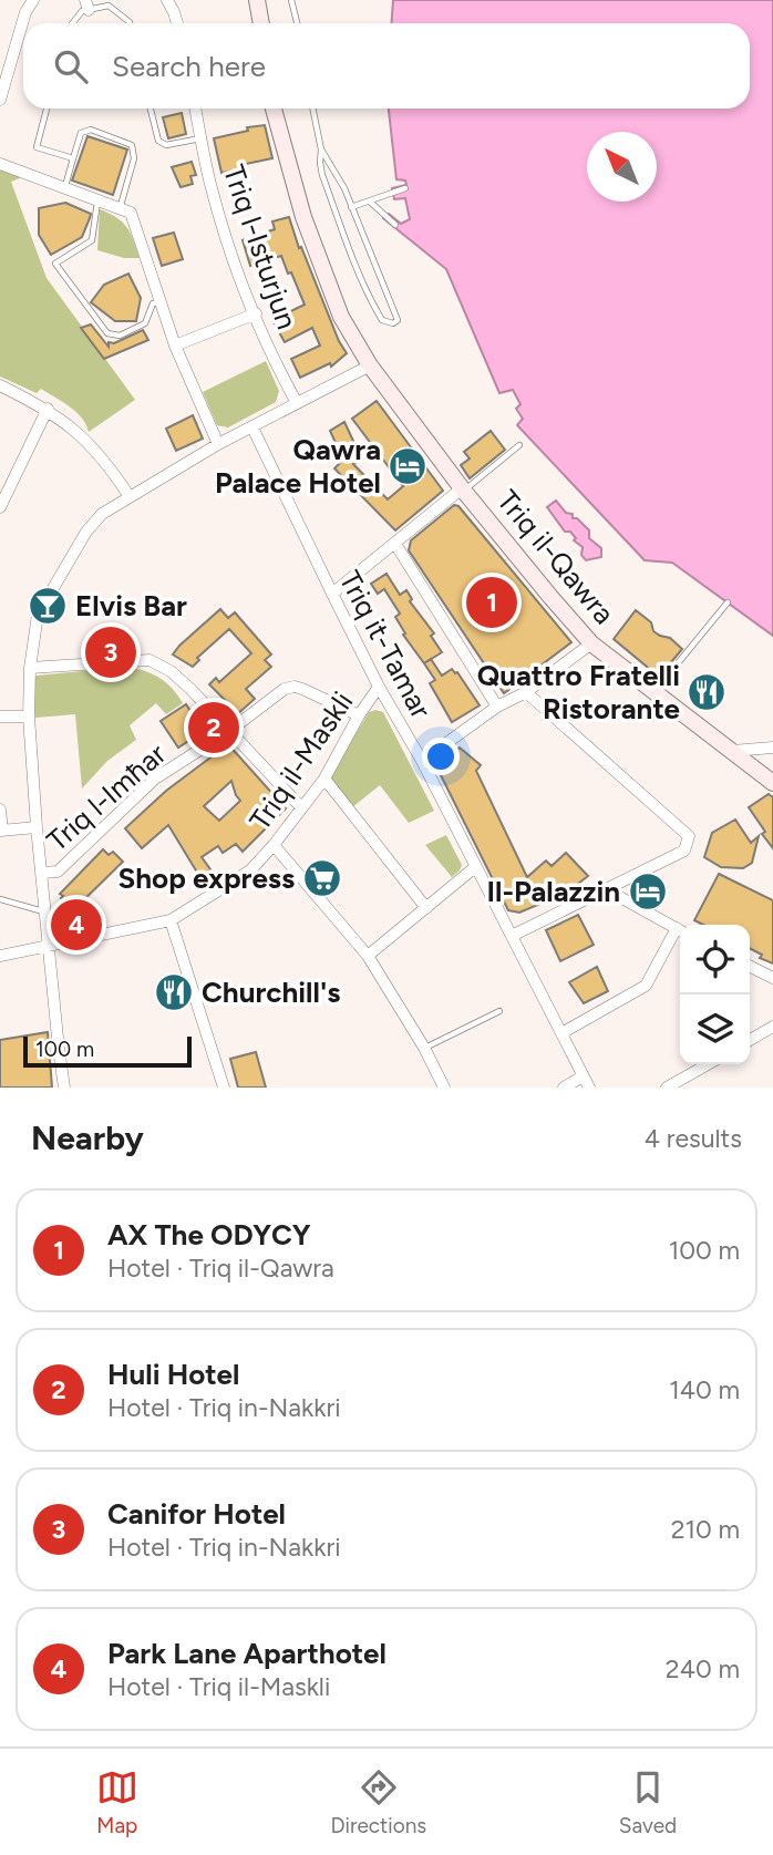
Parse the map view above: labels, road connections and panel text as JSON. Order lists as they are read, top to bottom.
{
  "streets": {
    "street": [
      "Triq l-Isturjun",
      "Triq il-Qawra",
      "Triq it-Tamar",
      "Triq il-Maskli",
      "Triq l-Imħar"
    ]
  },
  "crossings": [
    ["Triq it-Tamar", "Triq il-Maskli"],
    ["Triq il-Maskli", "Triq l-Imħar"]
  ],
  "places": {
    "hotel": ["Qawra Palace Hotel", "Il-Palazzin"],
    "bar": ["Elvis Bar"],
    "restaurant": ["Quattro Fratelli Ristorante", "Churchill's"],
    "supermarket": ["Shop express"]
  },
  "scale_bar": "100 m",
  "north": "top left",
  "page": {
    "search": "Search here",
    "pins": [
      "1",
      "3",
      "2",
      "4"
    ],
    "scale": "100 m",
    "heading": ["Nearby", "4 results"],
    "list": [
      {
        "mark": "1",
        "name": "AX The ODYCY",
        "note": "Hotel · Triq il-Qawra",
        "value": "100 m"
      },
      {
        "mark": "2",
        "name": "Huli Hotel",
        "note": "Hotel · Triq in-Nakkri",
        "value": "140 m"
      },
      {
        "mark": "3",
        "name": "Canifor Hotel",
        "note": "Hotel · Triq in-Nakkri",
        "value": "210 m"
      },
      {
        "mark": "4",
        "name": "Park Lane Aparthotel",
        "note": "Hotel · Triq il-Maskli",
        "value": "240 m"
      }
    ],
    "nav": ["Map", "Directions", "Saved"]
  }
}
